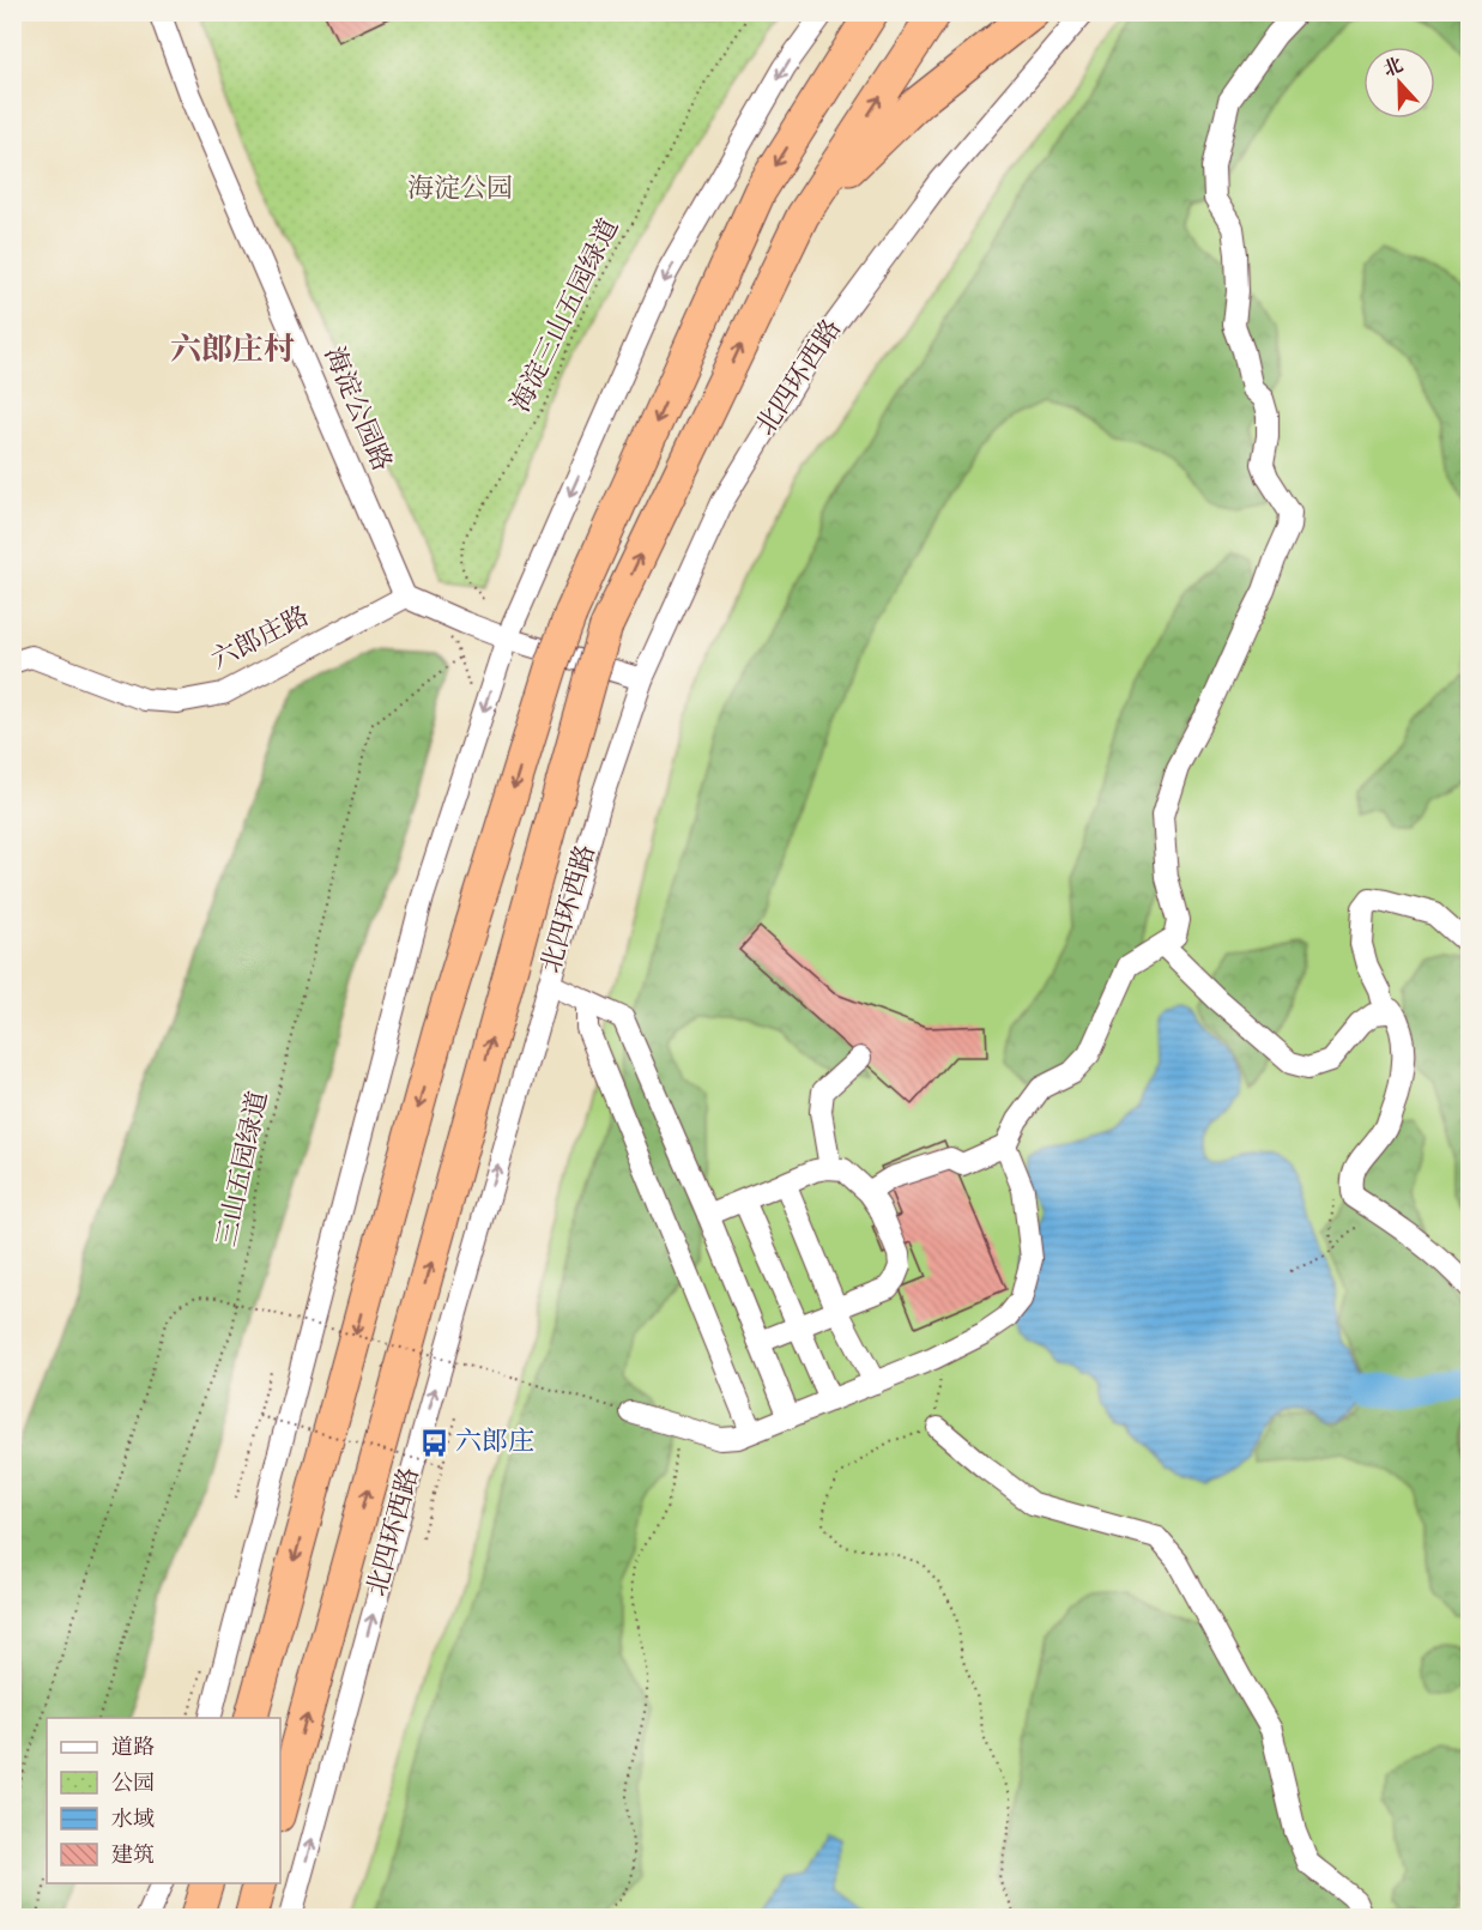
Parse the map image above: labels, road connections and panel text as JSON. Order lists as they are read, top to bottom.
{
  "streets": {
    "highway": ["北四环西路"],
    "street": ["海淀公园路", "六郎庄路"],
    "path": ["海淀三山五园绿道", "三山五园绿道"]
  },
  "crossings": [
    ["海淀公园路", "六郎庄路"]
  ],
  "districts": ["六郎庄村"],
  "parks": ["海淀公园"],
  "places": {
    "bus stop": ["六郎庄"]
  },
  "legend": [
    "道路",
    "公园",
    "水域",
    "建筑"
  ],
  "north": "top"
}
